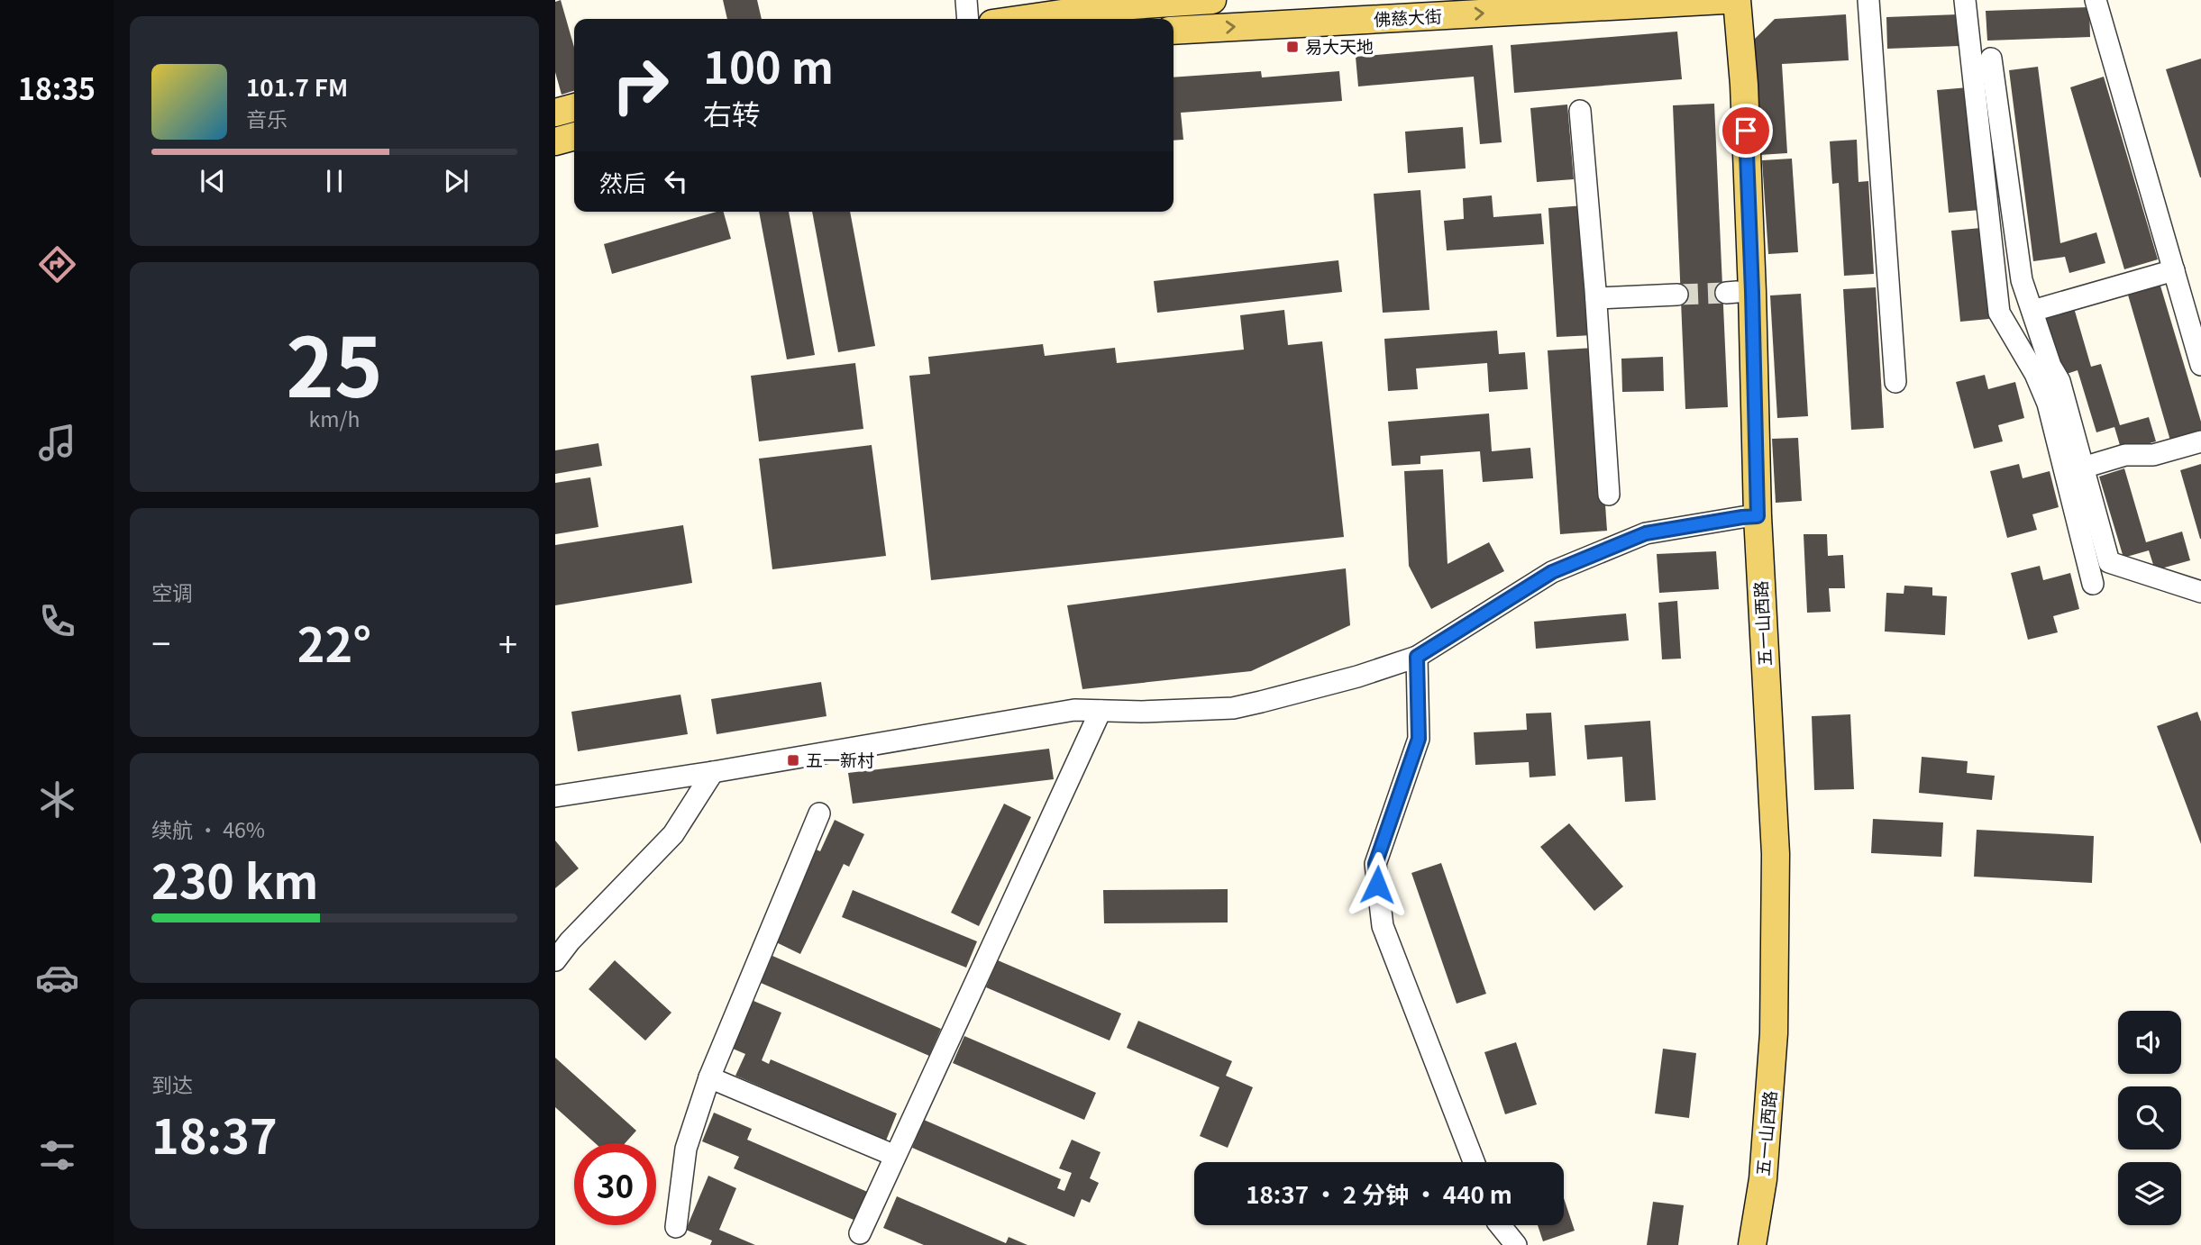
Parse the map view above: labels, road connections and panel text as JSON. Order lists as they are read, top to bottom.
{
  "streets": {
    "main road": ["佛慈大街", "五一山西路"]
  },
  "crossings": [
    ["佛慈大街", "五一山西路"]
  ],
  "one_way": ["佛慈大街"],
  "places": {
    "transit": ["易大天地", "五一新村"]
  },
  "page": {
    "tabs": "18:35",
    "turn": ["100 m", "右转"],
    "song": ["101.7 FM", "音乐"],
    "then": "然后",
    "tile": [
      ["25", "km/h"],
      "空调",
      ["续航 · 46%", "230 km"],
      ["到达", "18:37"]
    ],
    "heat": ["−", "22°", "+"],
    "limit": "30",
    "trip": "18:37 · 2 分钟 · 440 m"
  }
}
